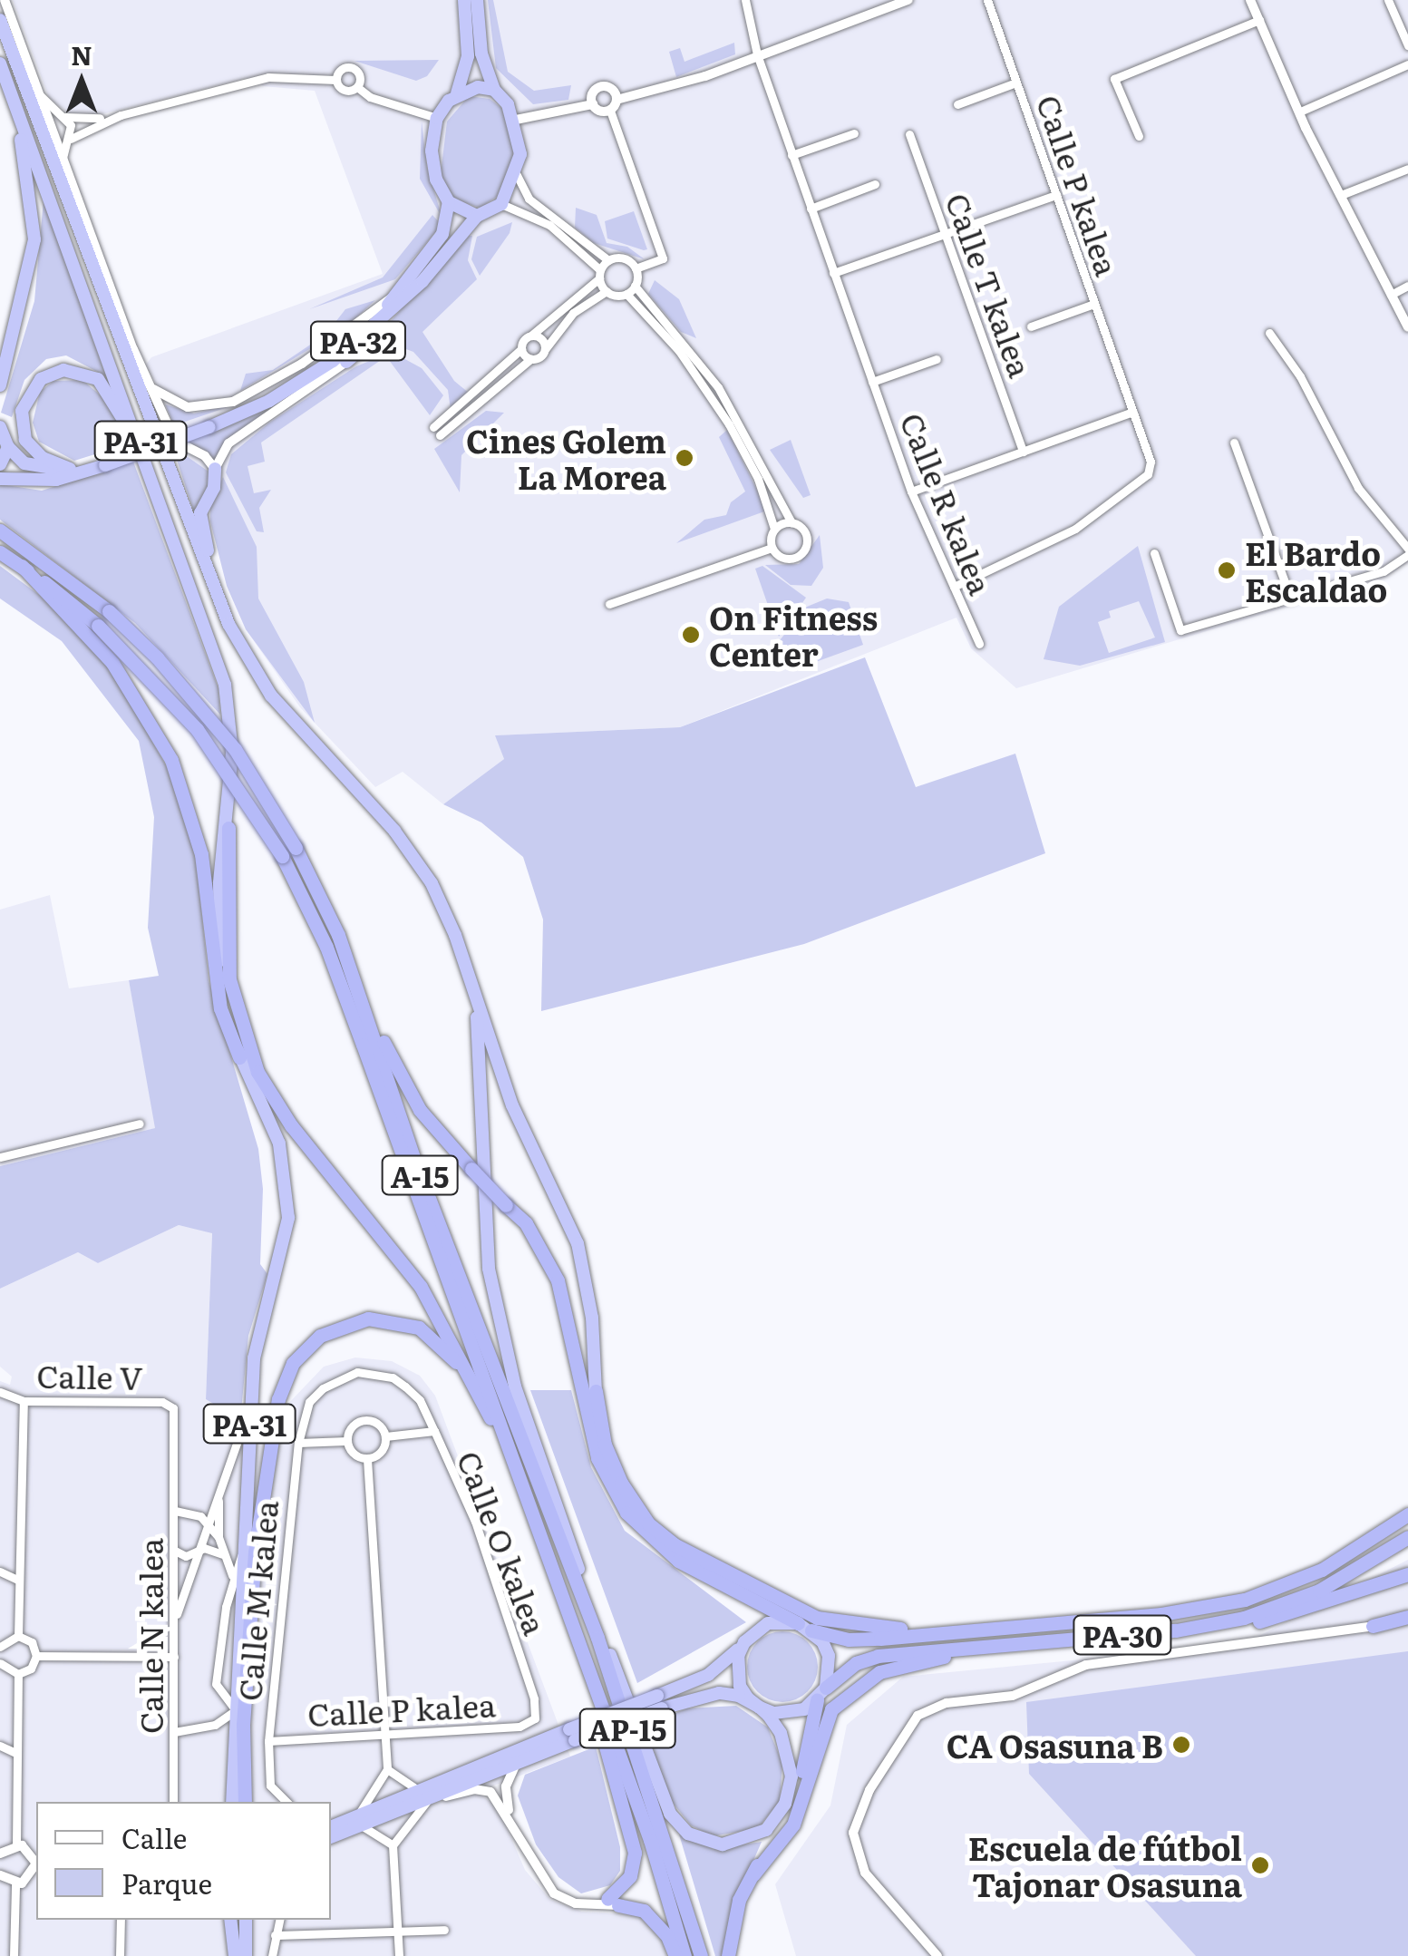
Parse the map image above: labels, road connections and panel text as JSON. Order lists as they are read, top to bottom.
{
  "streets": {
    "highway": [
      "PA-32",
      "PA-31",
      "A-15",
      "PA-30",
      "AP-15"
    ],
    "street": [
      "Calle P kalea",
      "Calle T kalea",
      "Calle R kalea",
      "Calle V",
      "Calle O kalea",
      "Calle M kalea",
      "Calle N kalea"
    ]
  },
  "crossings": [
    ["Calle P kalea", "Calle R kalea"],
    ["Calle P kalea", "Calle O kalea"],
    ["Calle P kalea", "Calle M kalea"],
    ["PA-31", "PA-30"],
    ["A-15", "AP-15"],
    ["Calle V", "Calle N kalea"],
    ["Calle O kalea", "Calle M kalea"]
  ],
  "places": [
    "Cines Golem La Morea",
    "El Bardo Escaldao",
    "On Fitness Center",
    "CA Osasuna B",
    "Escuela de fútbol Tajonar Osasuna"
  ],
  "legend": ["Calle", "Parque"],
  "north": "top"
}
